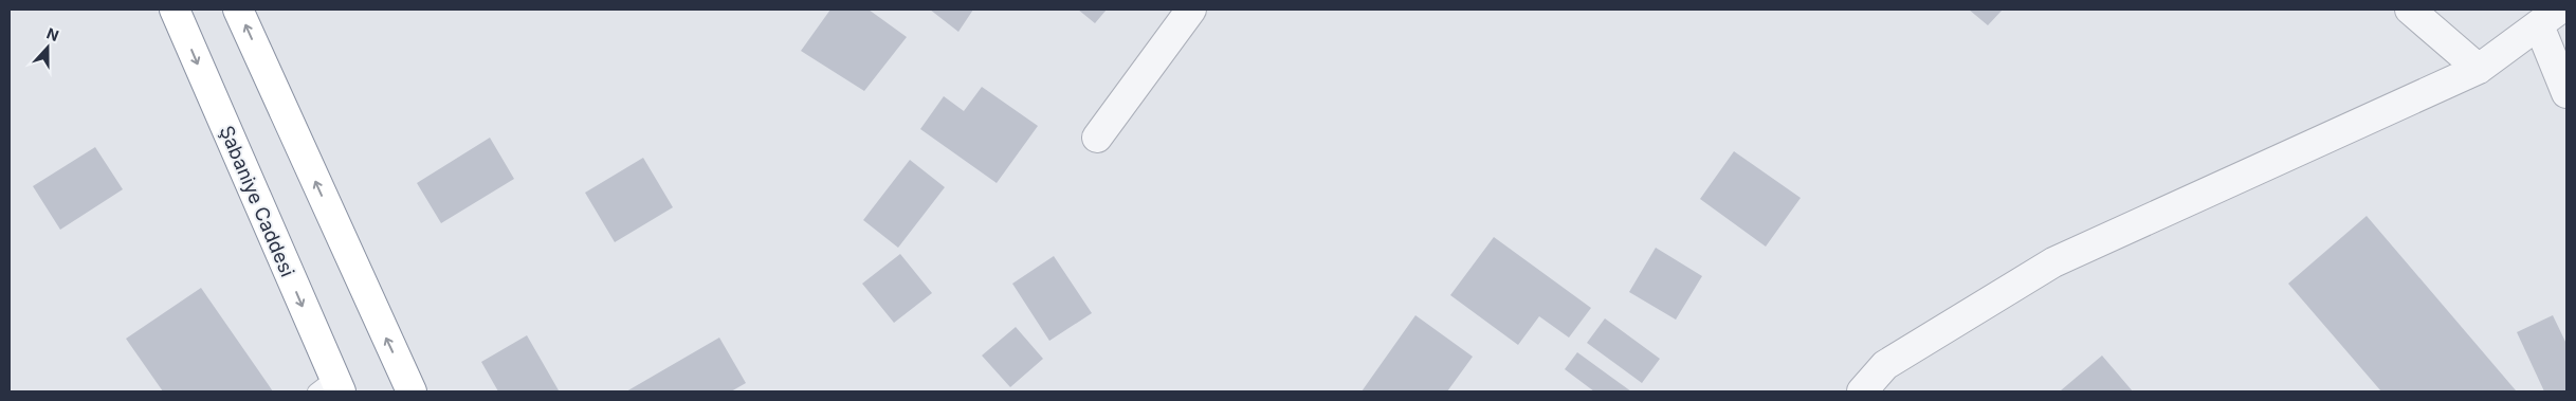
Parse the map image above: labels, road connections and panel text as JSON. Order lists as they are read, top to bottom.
{
  "streets": {
    "highway": ["Şabaniye Caddesi"]
  },
  "north": "top"
}
